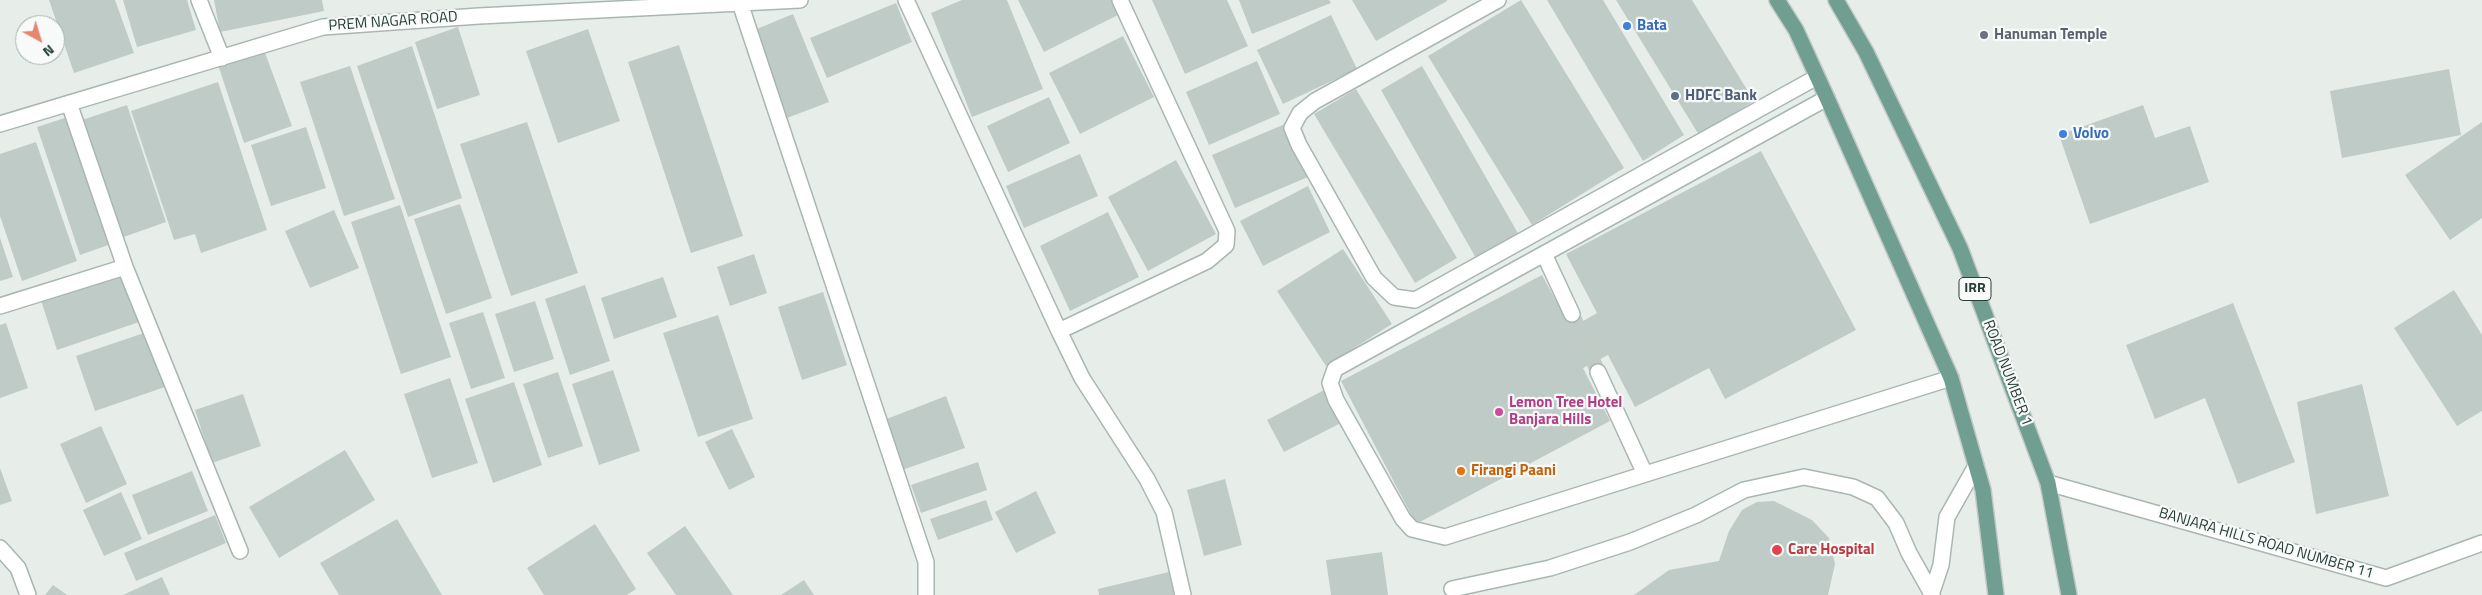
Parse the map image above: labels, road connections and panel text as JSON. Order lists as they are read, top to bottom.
{
  "streets": {
    "main road": ["IRR", "ROAD NUMBER 1"],
    "street": ["PREM NAGAR ROAD", "BANJARA HILLS ROAD NUMBER 11"]
  },
  "crossings": [
    ["ROAD NUMBER 1", "BANJARA HILLS ROAD NUMBER 11"]
  ],
  "places": [
    "Bata",
    "Hanuman Temple",
    "HDFC Bank",
    "Volvo",
    "Lemon Tree Hotel Banjara Hills",
    "Firangi Paani",
    "Care Hospital"
  ],
  "north": "bottom right"
}
